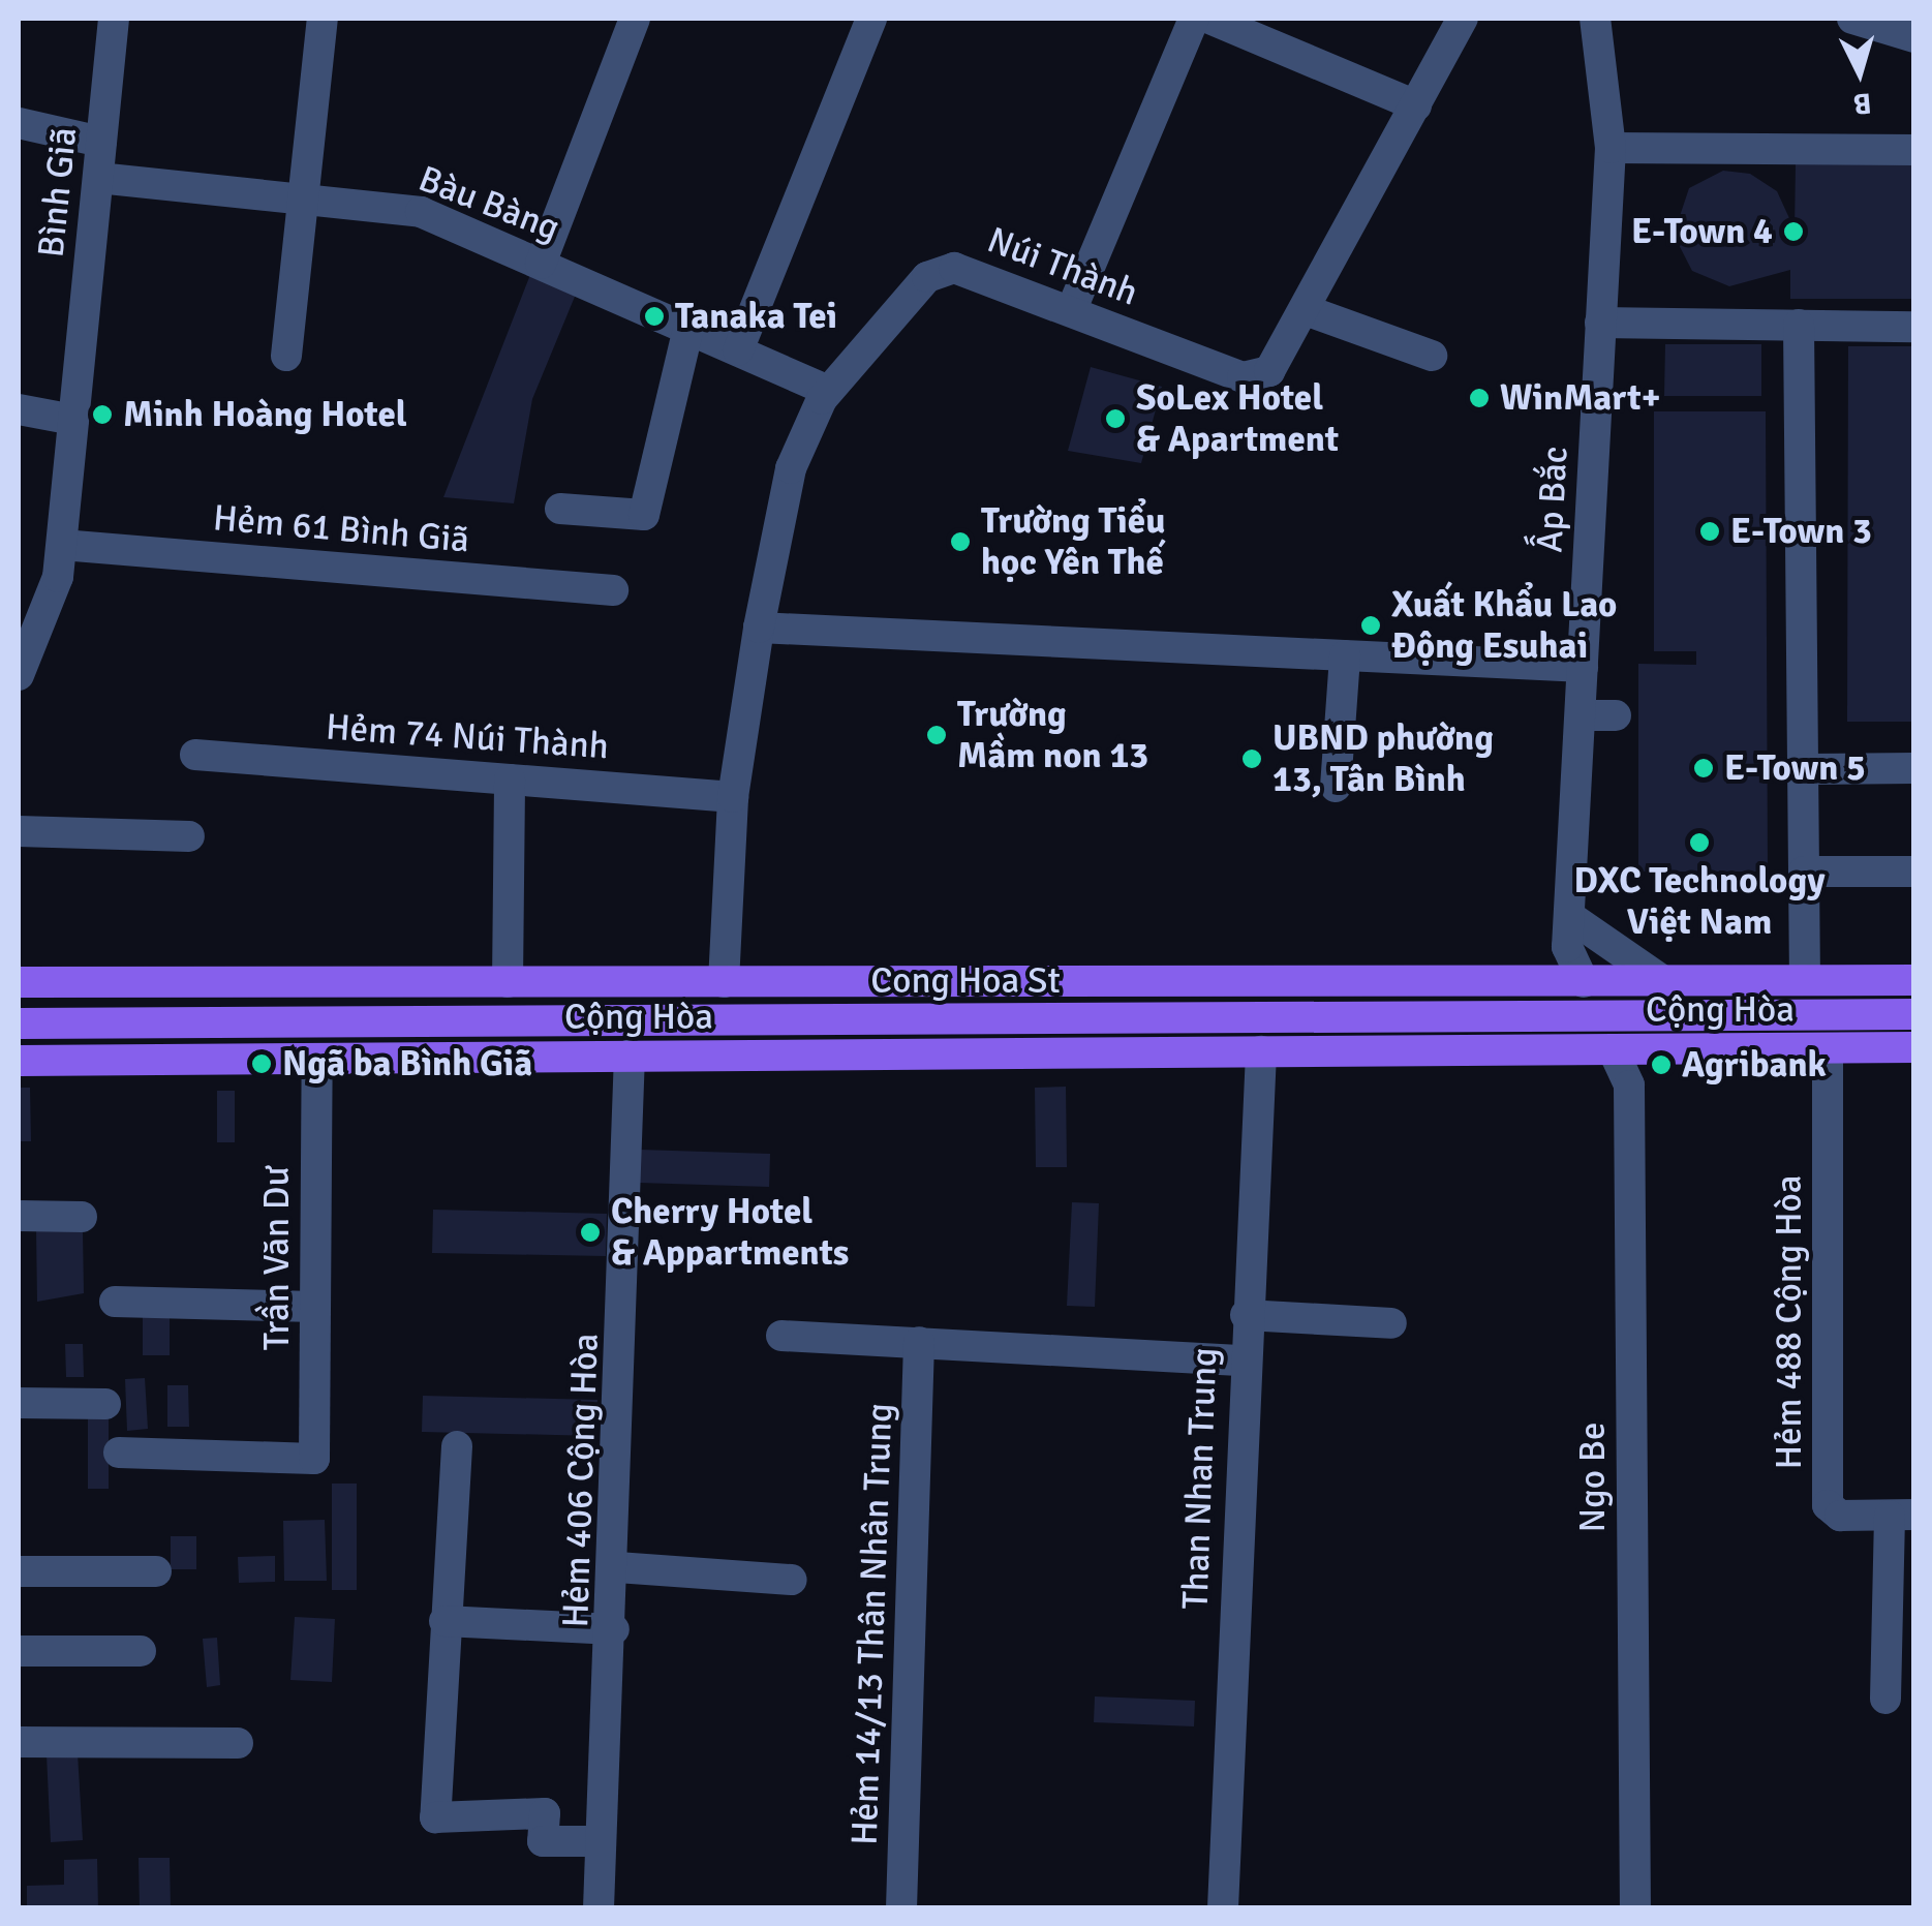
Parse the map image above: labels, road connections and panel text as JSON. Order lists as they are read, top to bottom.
{
  "streets": {
    "main road": ["Cong Hoa St", "Cộng Hòa"],
    "street": [
      "Bình Giã",
      "Bàu Bàng",
      "Núi Thành",
      "Ấp Bắc",
      "Hẻm 61 Bình Giã",
      "Hẻm 74 Núi Thành",
      "Trần Văn Dư",
      "Hẻm 488 Cộng Hòa",
      "Ngo Be",
      "Than Nhan Trung",
      "Hẻm 406 Cộng Hòa",
      "Hẻm 14/13 Thân Nhân Trung"
    ]
  },
  "crossings": [
    ["Bình Giã", "Bàu Bàng"],
    ["Bình Giã", "Hẻm 61 Bình Giã"],
    ["Bàu Bàng", "Núi Thành"],
    ["Núi Thành", "Hẻm 74 Núi Thành"],
    ["Núi Thành", "Cong Hoa St"],
    ["Ấp Bắc", "Cong Hoa St"],
    ["Ấp Bắc", "Cộng Hòa"],
    ["Cong Hoa St", "Cộng Hòa"],
    ["Cộng Hòa", "Trần Văn Dư"],
    ["Cộng Hòa", "Hẻm 488 Cộng Hòa"],
    ["Cộng Hòa", "Ngo Be"],
    ["Cộng Hòa", "Than Nhan Trung"],
    ["Cộng Hòa", "Hẻm 406 Cộng Hòa"]
  ],
  "places": [
    "E-Town 4",
    "Tanaka Tei",
    "WinMart+",
    "Minh Hoàng Hotel",
    "SoLex Hotel & Apartment",
    "E-Town 3",
    "Trường Tiểu học Yên Thế",
    "Xuất Khẩu Lao Động Esuhai",
    "Trường Mầm non 13",
    "UBND phường 13, Tân Bình",
    "E-Town 5",
    "DXC Technology Việt Nam",
    "Ngã ba Bình Giã",
    "Agribank",
    "Cherry Hotel & Appartments"
  ],
  "north": "bottom"
}
